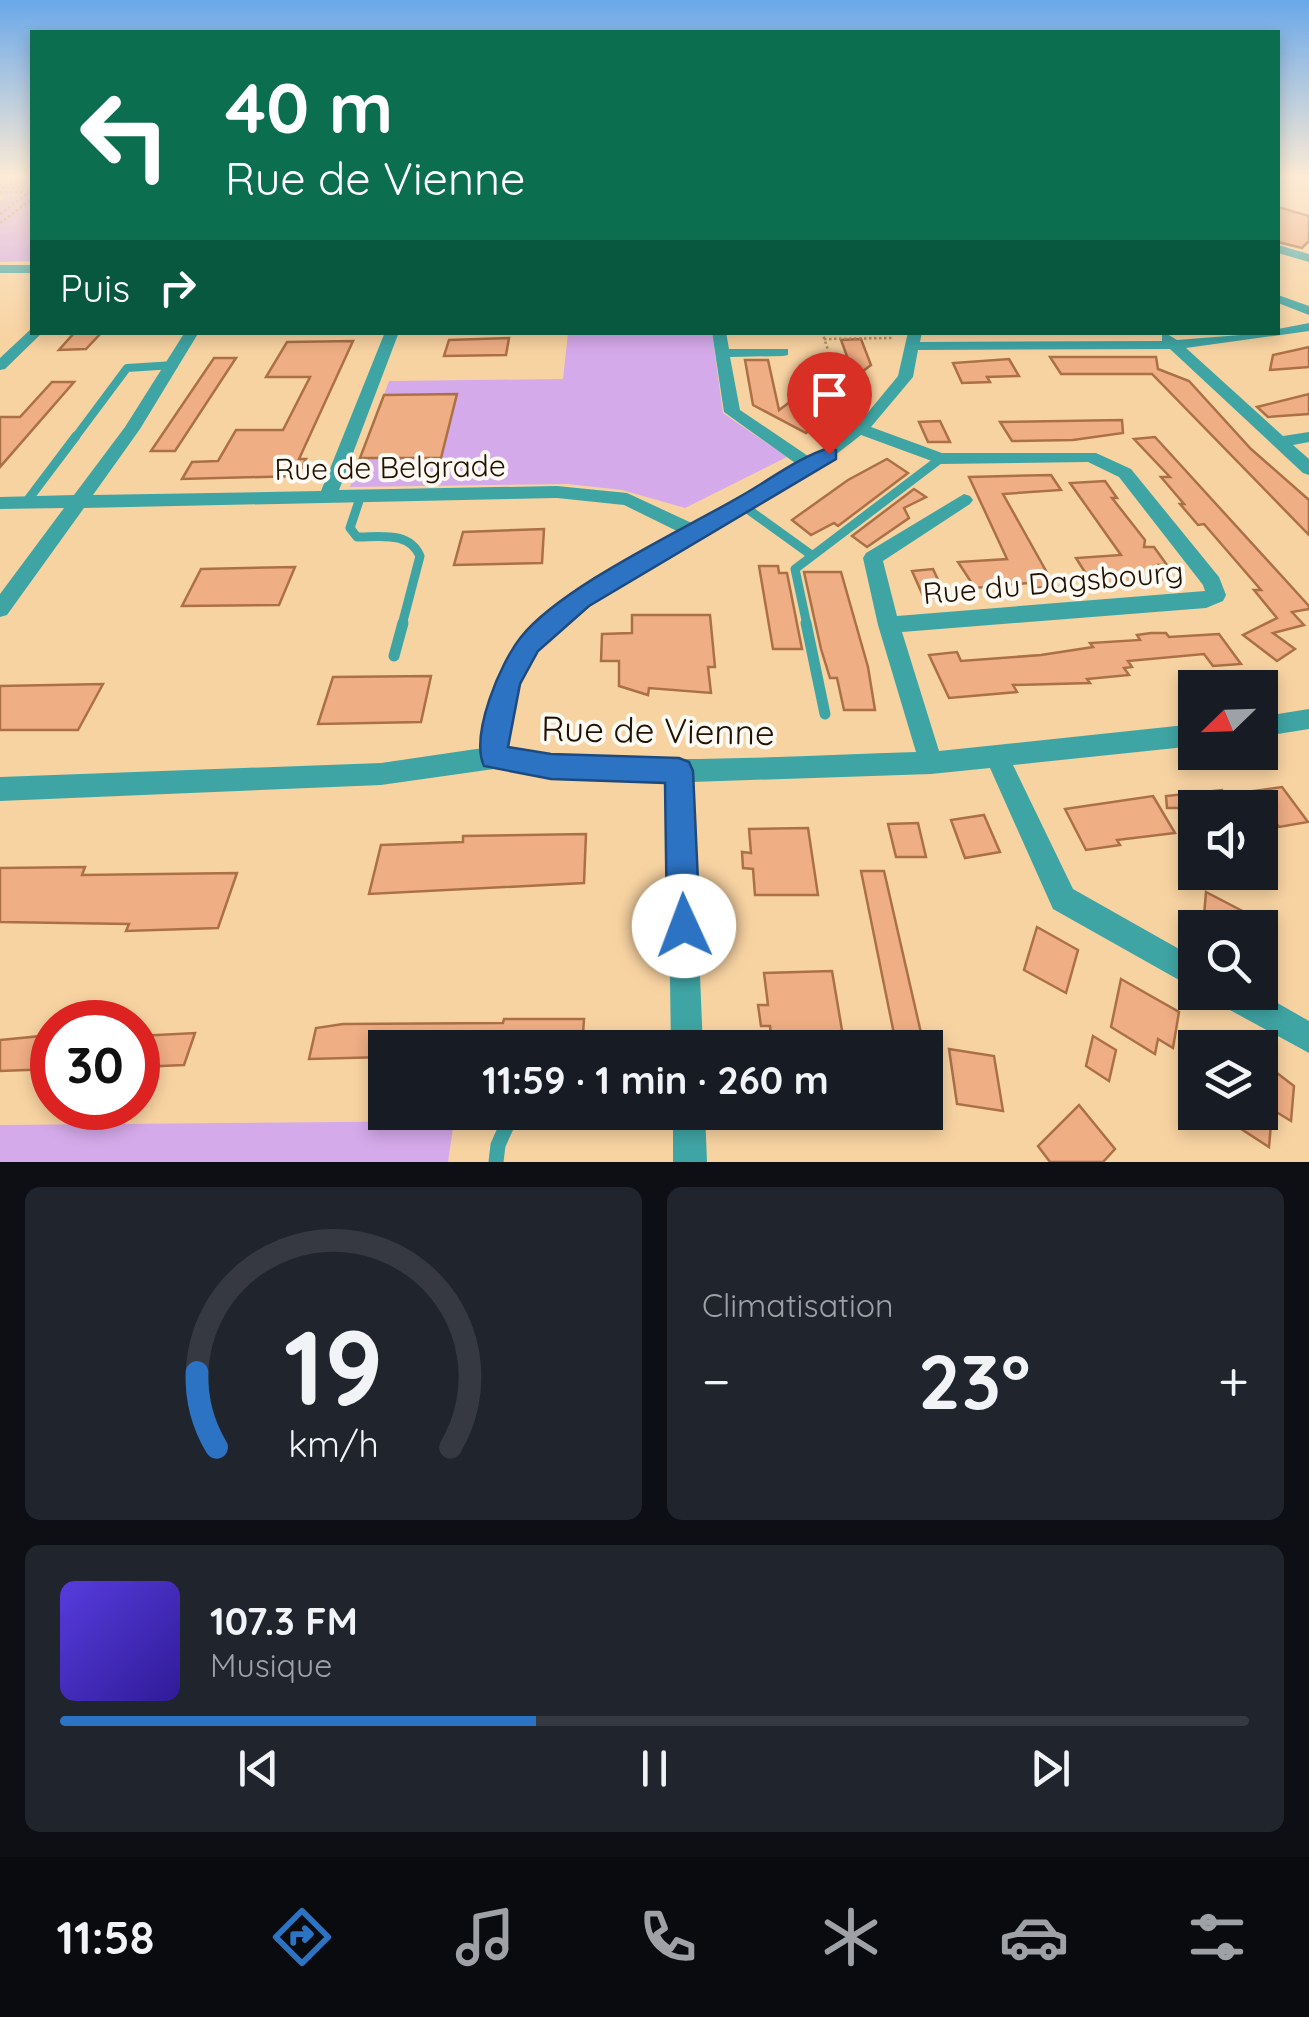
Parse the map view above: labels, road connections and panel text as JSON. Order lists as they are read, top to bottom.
{
  "streets": {
    "street": ["Rue de Belgrade", "Rue du Dagsbourg", "Rue de Vienne"]
  },
  "crossings": [
    ["Rue du Dagsbourg", "Rue de Vienne"]
  ],
  "north": "bottom left",
  "page": {
    "turn": ["40 m", "Rue de Vienne"],
    "then": "Puis",
    "limit": "30",
    "trip": "11:59 · 1 min · 260 m",
    "tile": "Climatisation",
    "heat": ["−", "23°", "+"],
    "song": ["107.3 FM", "Musique"],
    "tabs": "11:58",
    "gauge": ["19", "km/h"]
  }
}
